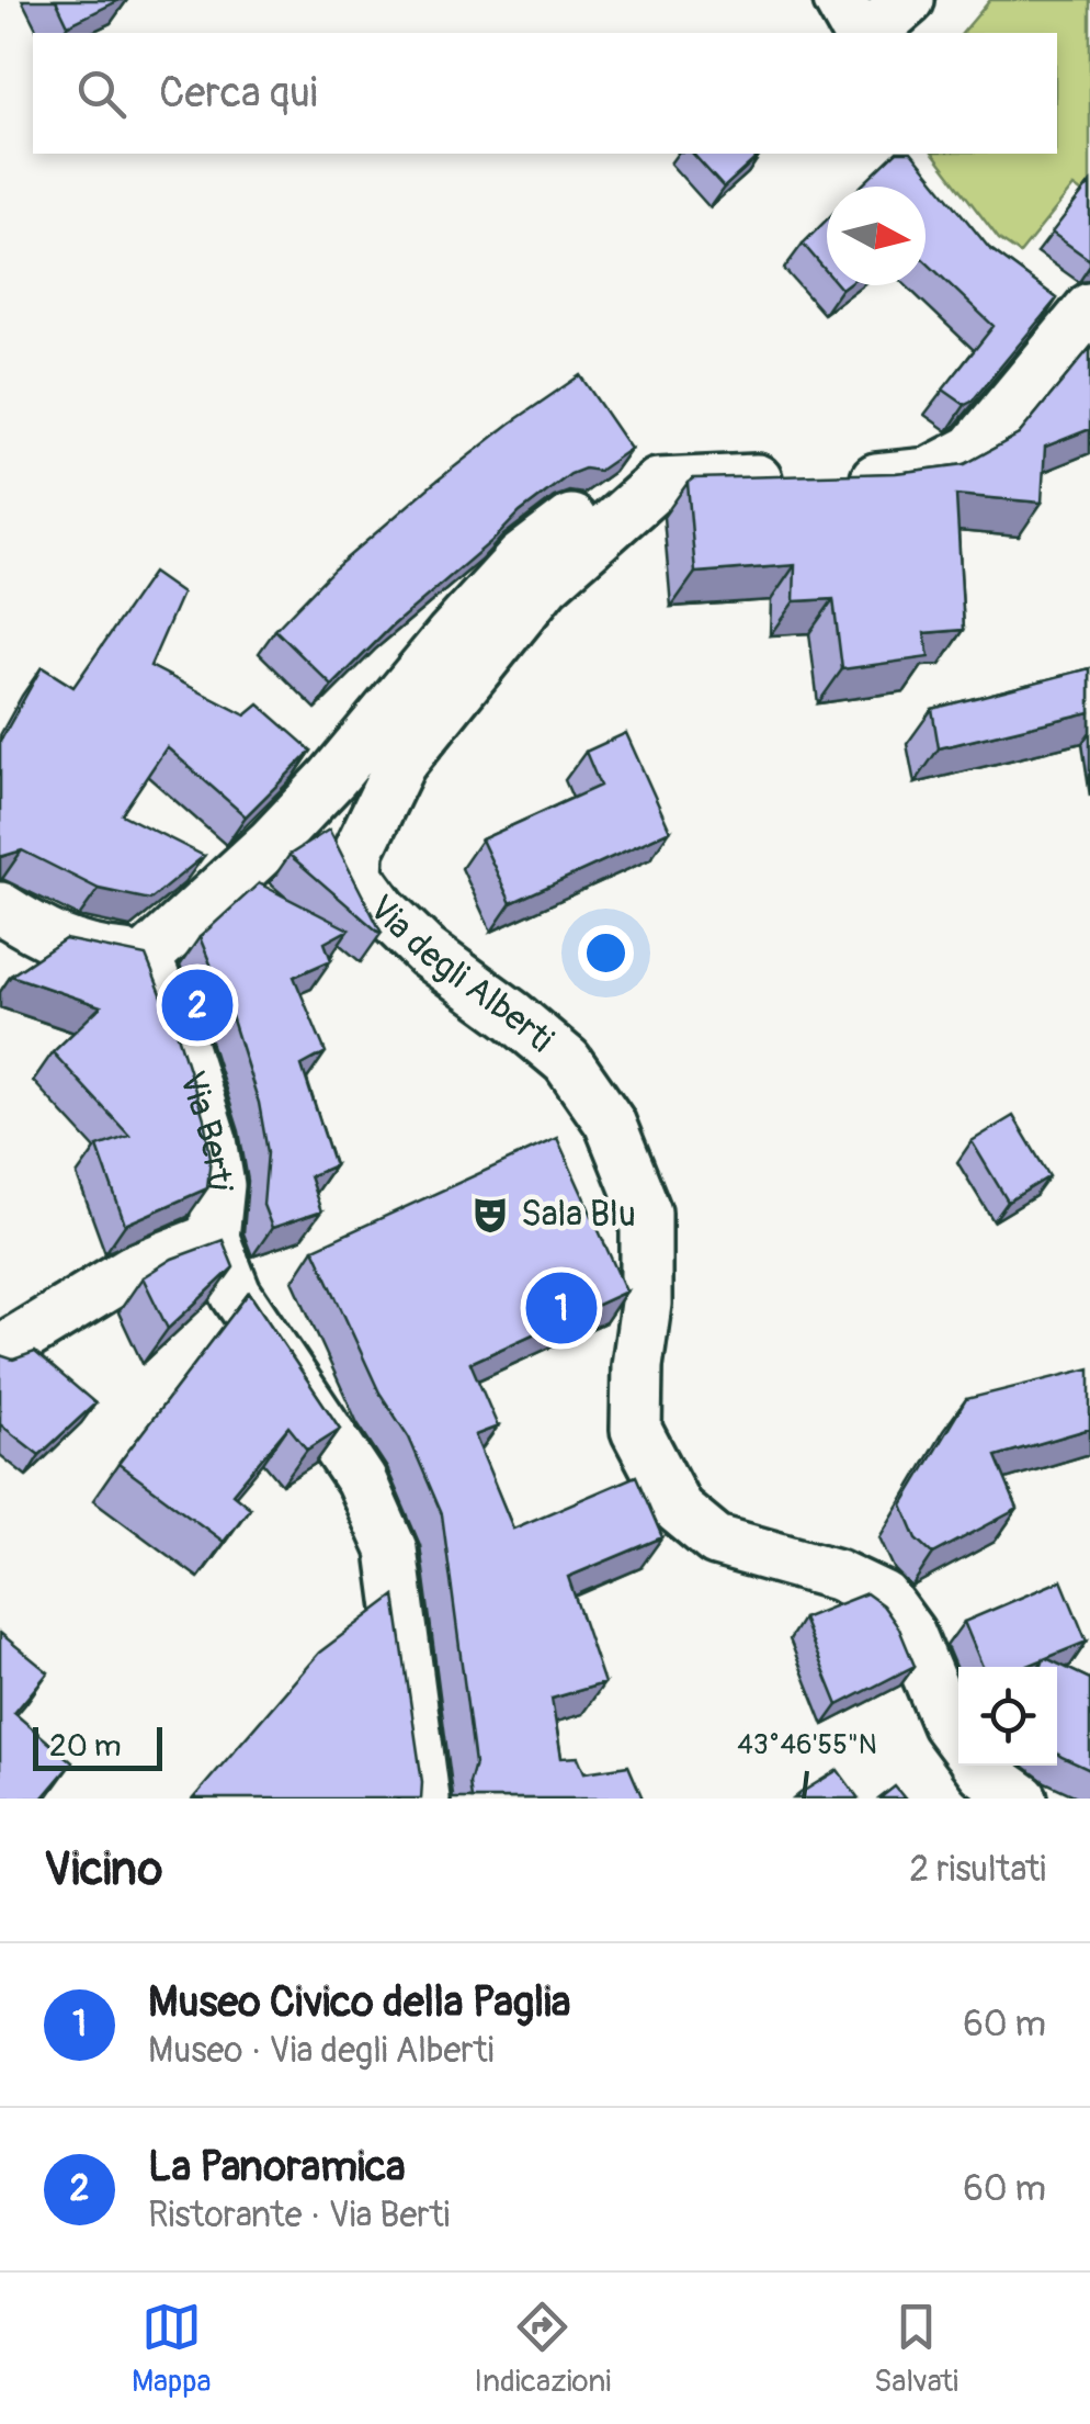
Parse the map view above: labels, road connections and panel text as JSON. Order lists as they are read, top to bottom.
{
  "streets": {
    "street": ["Via degli Alberti", "Via Berti"]
  },
  "places": {
    "theatre": ["Sala Blu"]
  },
  "scale_bar": "20 m",
  "north": "right",
  "page": {
    "search": "Cerca qui",
    "pins": ["2", "1"],
    "scale": "20 m",
    "heading": ["Vicino", "2 risultati"],
    "list": [
      {
        "mark": "1",
        "name": "Museo Civico della Paglia",
        "note": "Museo · Via degli Alberti",
        "value": "60 m"
      },
      {
        "mark": "2",
        "name": "La Panoramica",
        "note": "Ristorante · Via Berti",
        "value": "60 m"
      }
    ],
    "nav": ["Mappa", "Indicazioni", "Salvati"]
  },
  "coordinates": ["43°46'55\"N"]
}
